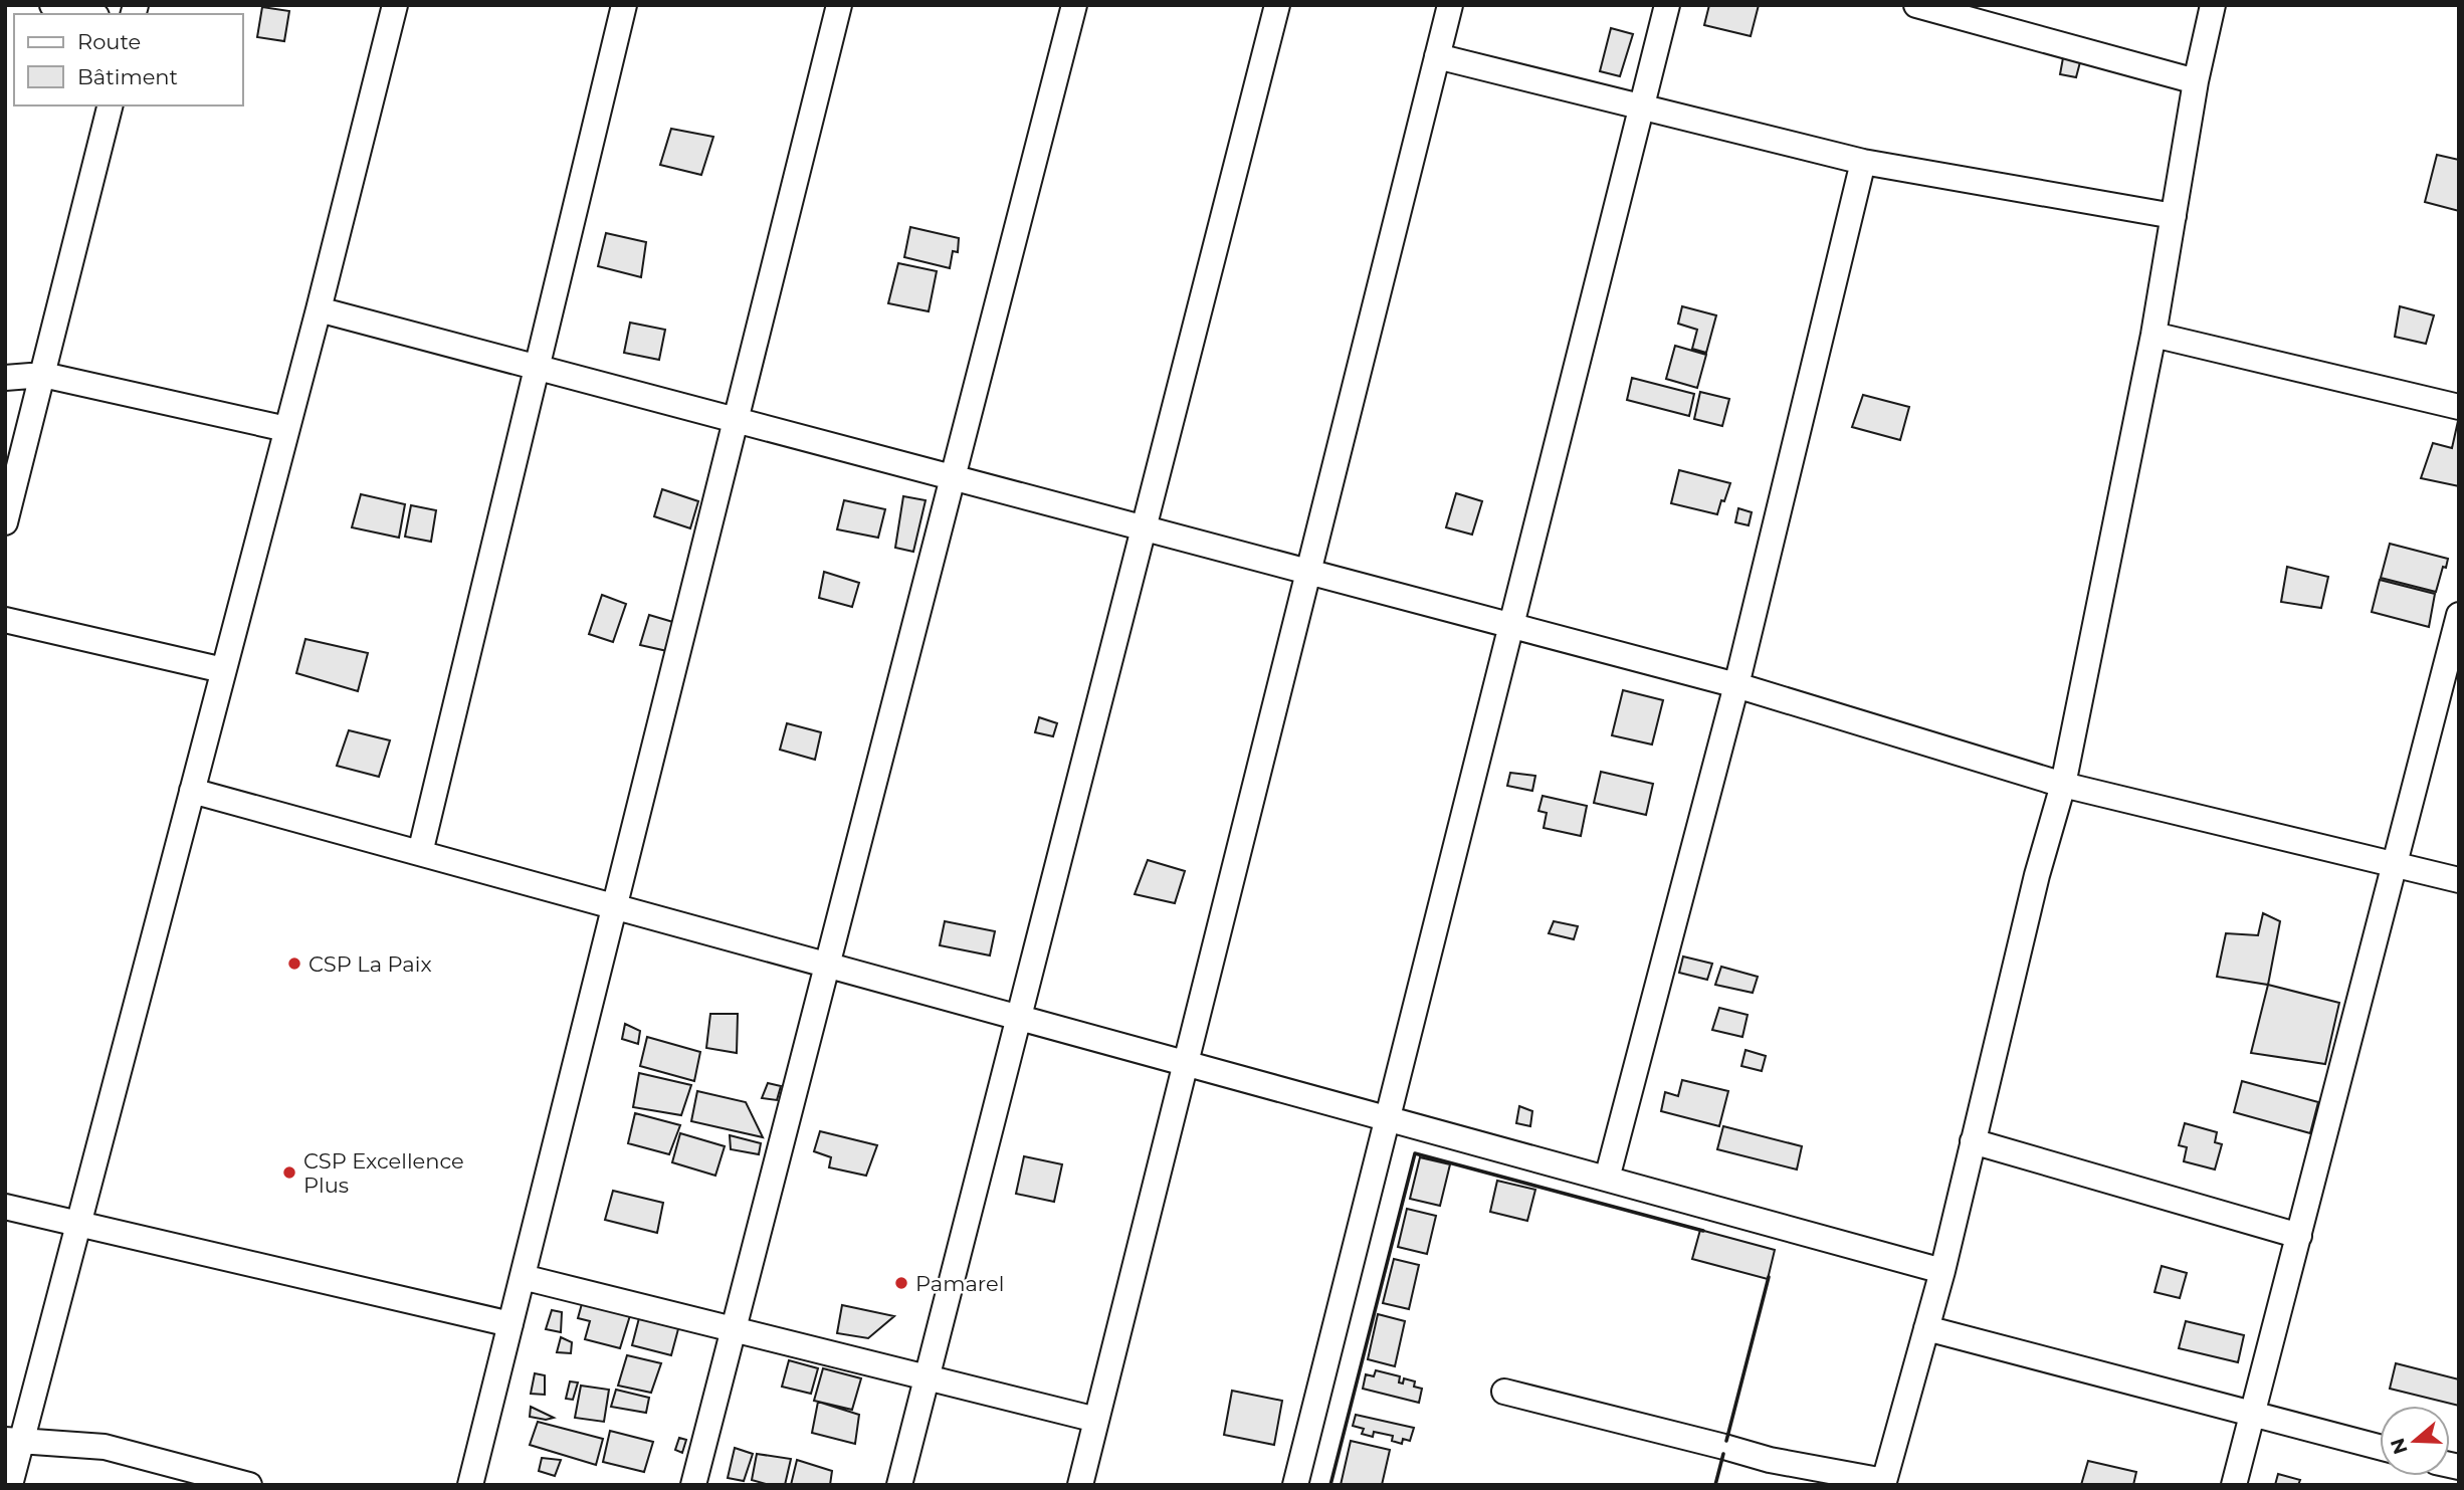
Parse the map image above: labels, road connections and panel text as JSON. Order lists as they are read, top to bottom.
{
  "places": ["CSP La Paix", "CSP Excellence Plus", "Pamarel"],
  "legend": ["Route", "Bâtiment"],
  "north": "left"
}
